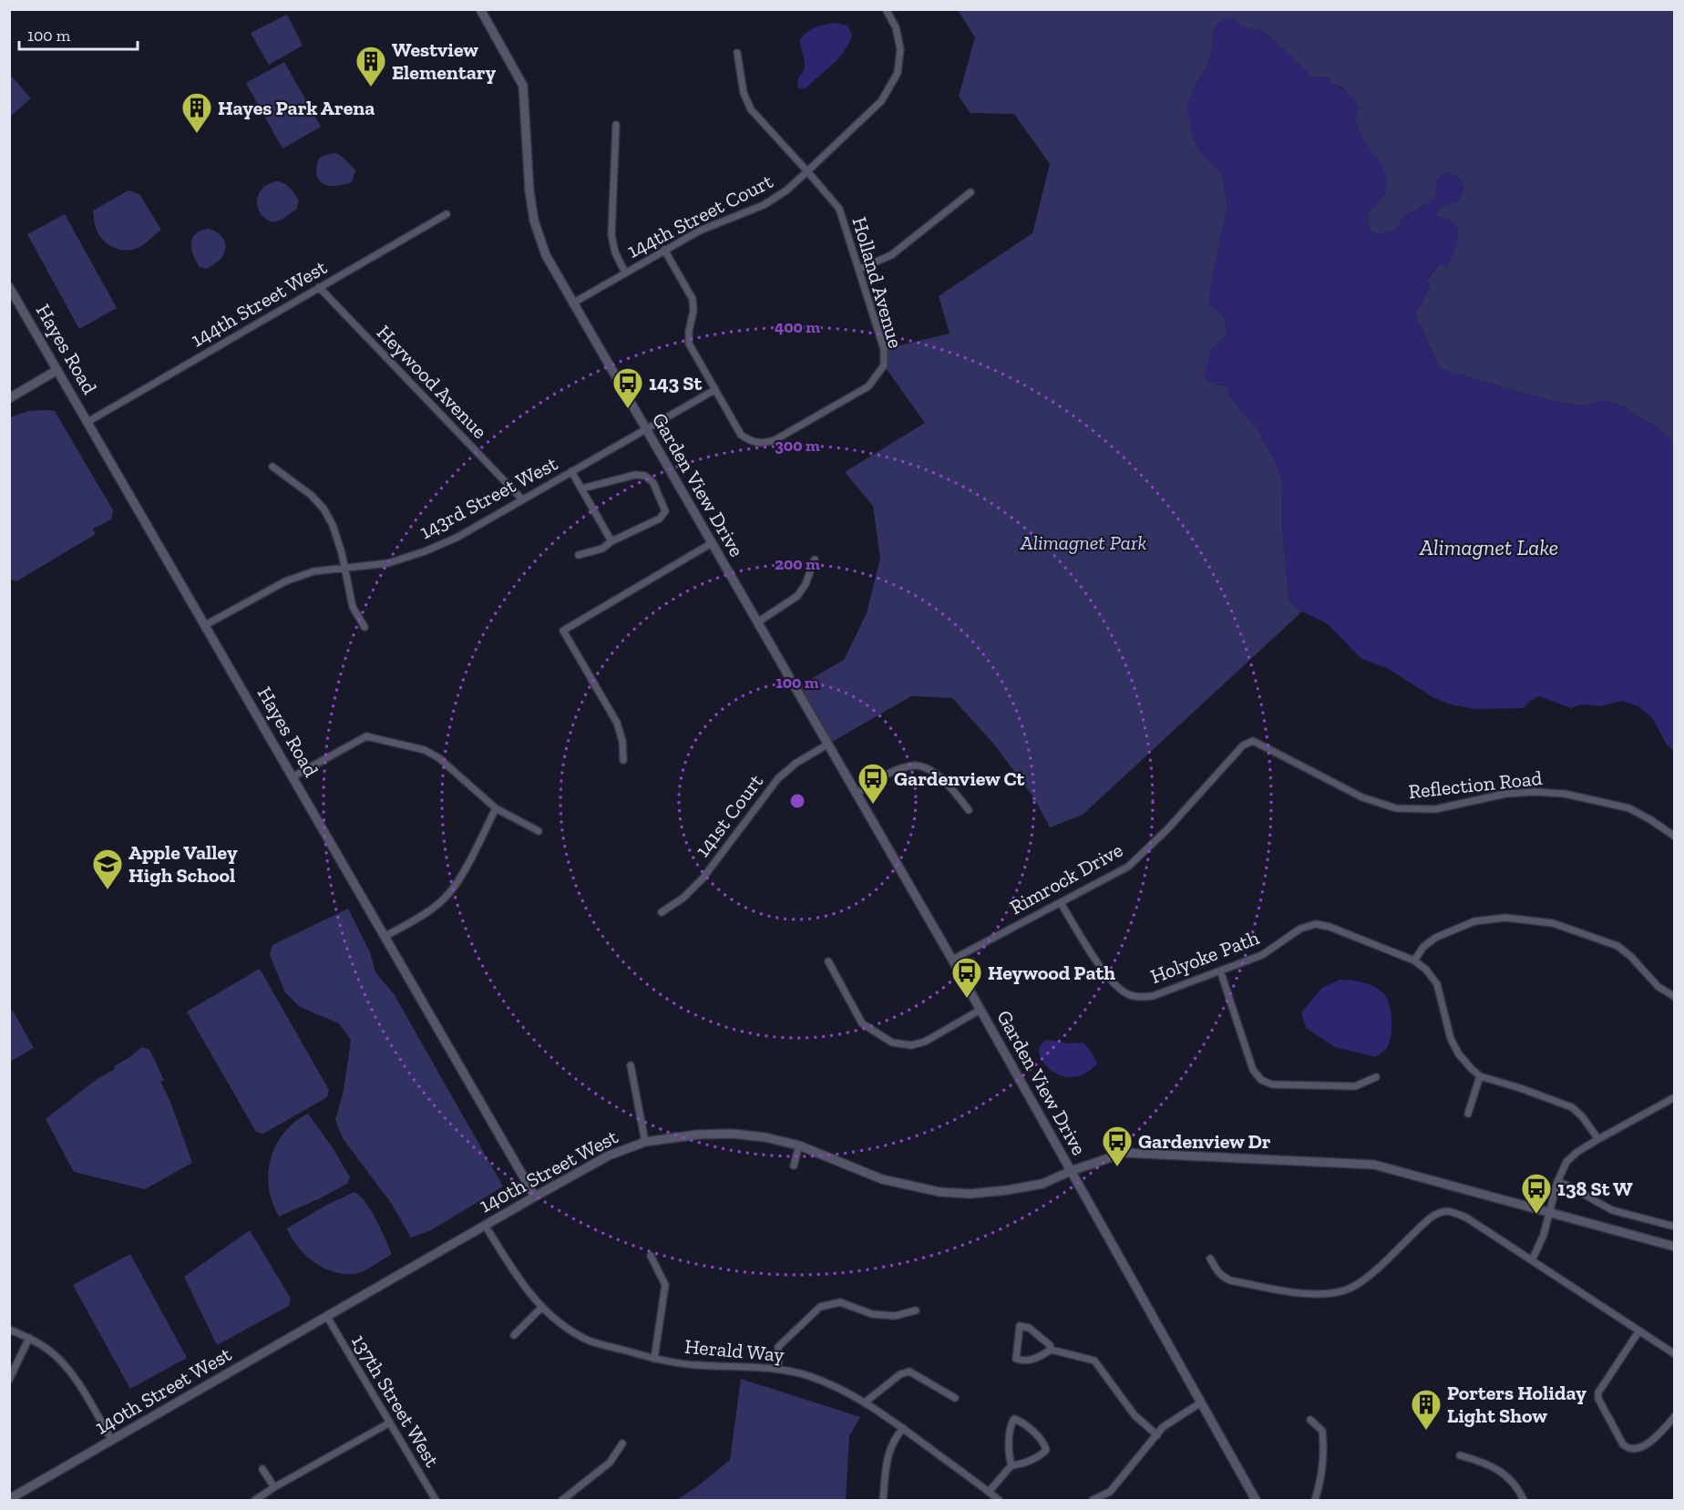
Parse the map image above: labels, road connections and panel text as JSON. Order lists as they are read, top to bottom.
{
  "streets": {
    "street": [
      "144th Street Court",
      "Holland Avenue",
      "144th Street West",
      "Hayes Road",
      "Heywood Avenue",
      "Garden View Drive",
      "143rd Street West",
      "Reflection Road",
      "141st Court",
      "Rimrock Drive",
      "Holyoke Path",
      "140th Street West",
      "Herald Way",
      "137th Street West"
    ]
  },
  "crossings": [
    ["144th Street Court", "Holland Avenue"],
    ["144th Street Court", "Garden View Drive"],
    ["Holland Avenue", "143rd Street West"],
    ["144th Street West", "Hayes Road"],
    ["144th Street West", "Heywood Avenue"],
    ["Hayes Road", "143rd Street West"],
    ["Hayes Road", "140th Street West"],
    ["Heywood Avenue", "143rd Street West"],
    ["Garden View Drive", "143rd Street West"],
    ["Garden View Drive", "141st Court"],
    ["Garden View Drive", "Rimrock Drive"],
    ["Garden View Drive", "140th Street West"],
    ["Reflection Road", "Rimrock Drive"],
    ["Rimrock Drive", "Holyoke Path"],
    ["140th Street West", "Herald Way"],
    ["140th Street West", "137th Street West"]
  ],
  "water": ["Alimagnet Lake"],
  "parks": ["Alimagnet Park"],
  "places": {
    "building": ["Westview Elementary", "Hayes Park Arena", "Porters Holiday Light Show"],
    "bus stop": [
      "143 St",
      "Gardenview Ct",
      "Heywood Path",
      "Gardenview Dr",
      "138 St W"
    ],
    "school or university": ["Apple Valley High School"]
  },
  "scale_bar": "100 m",
  "rings": [
    "400 m",
    "300 m",
    "200 m",
    "100 m"
  ]
}
